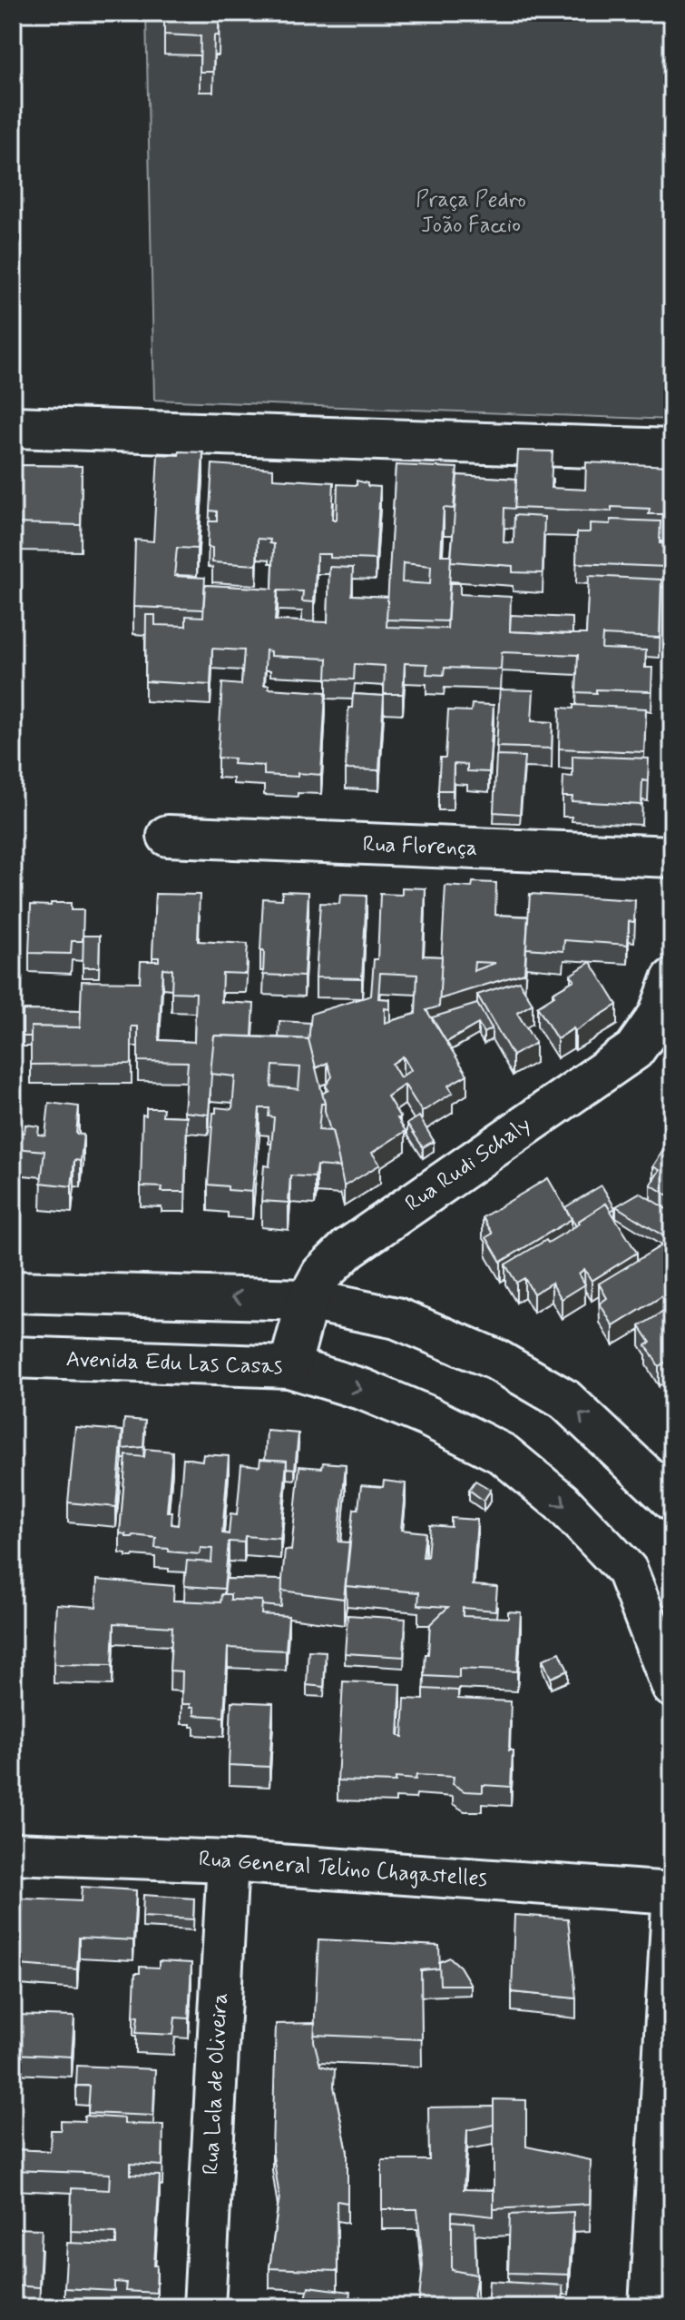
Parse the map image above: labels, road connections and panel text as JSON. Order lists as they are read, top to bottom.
{
  "streets": {
    "street": [
      "Rua Florença",
      "Rua Rudi Schaly",
      "Avenida Edu Las Casas",
      "Rua General Telino Chagastelles",
      "Rua Lola de Oliveira"
    ]
  },
  "crossings": [
    ["Rua Rudi Schaly", "Avenida Edu Las Casas"],
    ["Rua General Telino Chagastelles", "Rua Lola de Oliveira"]
  ],
  "parks": ["Praça Pedro João Faccio"]
}
